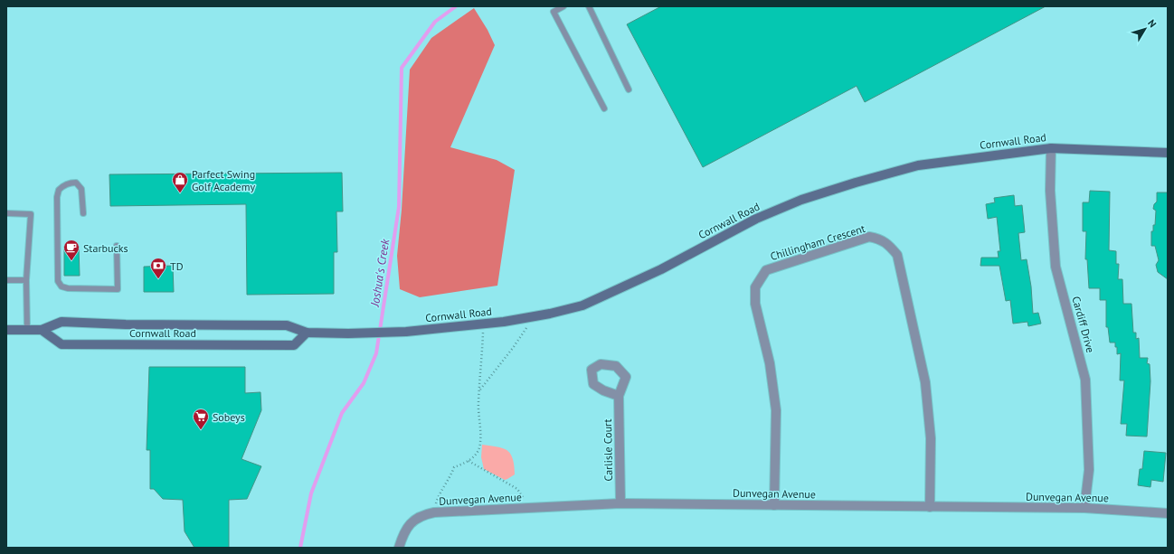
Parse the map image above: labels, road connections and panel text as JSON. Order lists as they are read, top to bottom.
{
  "streets": {
    "main road": ["Cornwall Road"],
    "street": [
      "Chillingham Crescent",
      "Cardiff Drive",
      "Carlisle Court",
      "Dunvegan Avenue"
    ]
  },
  "crossings": [
    ["Cornwall Road", "Cardiff Drive"],
    ["Chillingham Crescent", "Dunvegan Avenue"],
    ["Cardiff Drive", "Dunvegan Avenue"],
    ["Carlisle Court", "Dunvegan Avenue"]
  ],
  "water": ["Joshua's Creek"],
  "places": {
    "shop": ["Parfect Swing Golf Academy"],
    "cafe": ["Starbucks"],
    "bank": ["TD"],
    "supermarket": ["Sobeys"]
  },
  "north": "top right"
}
